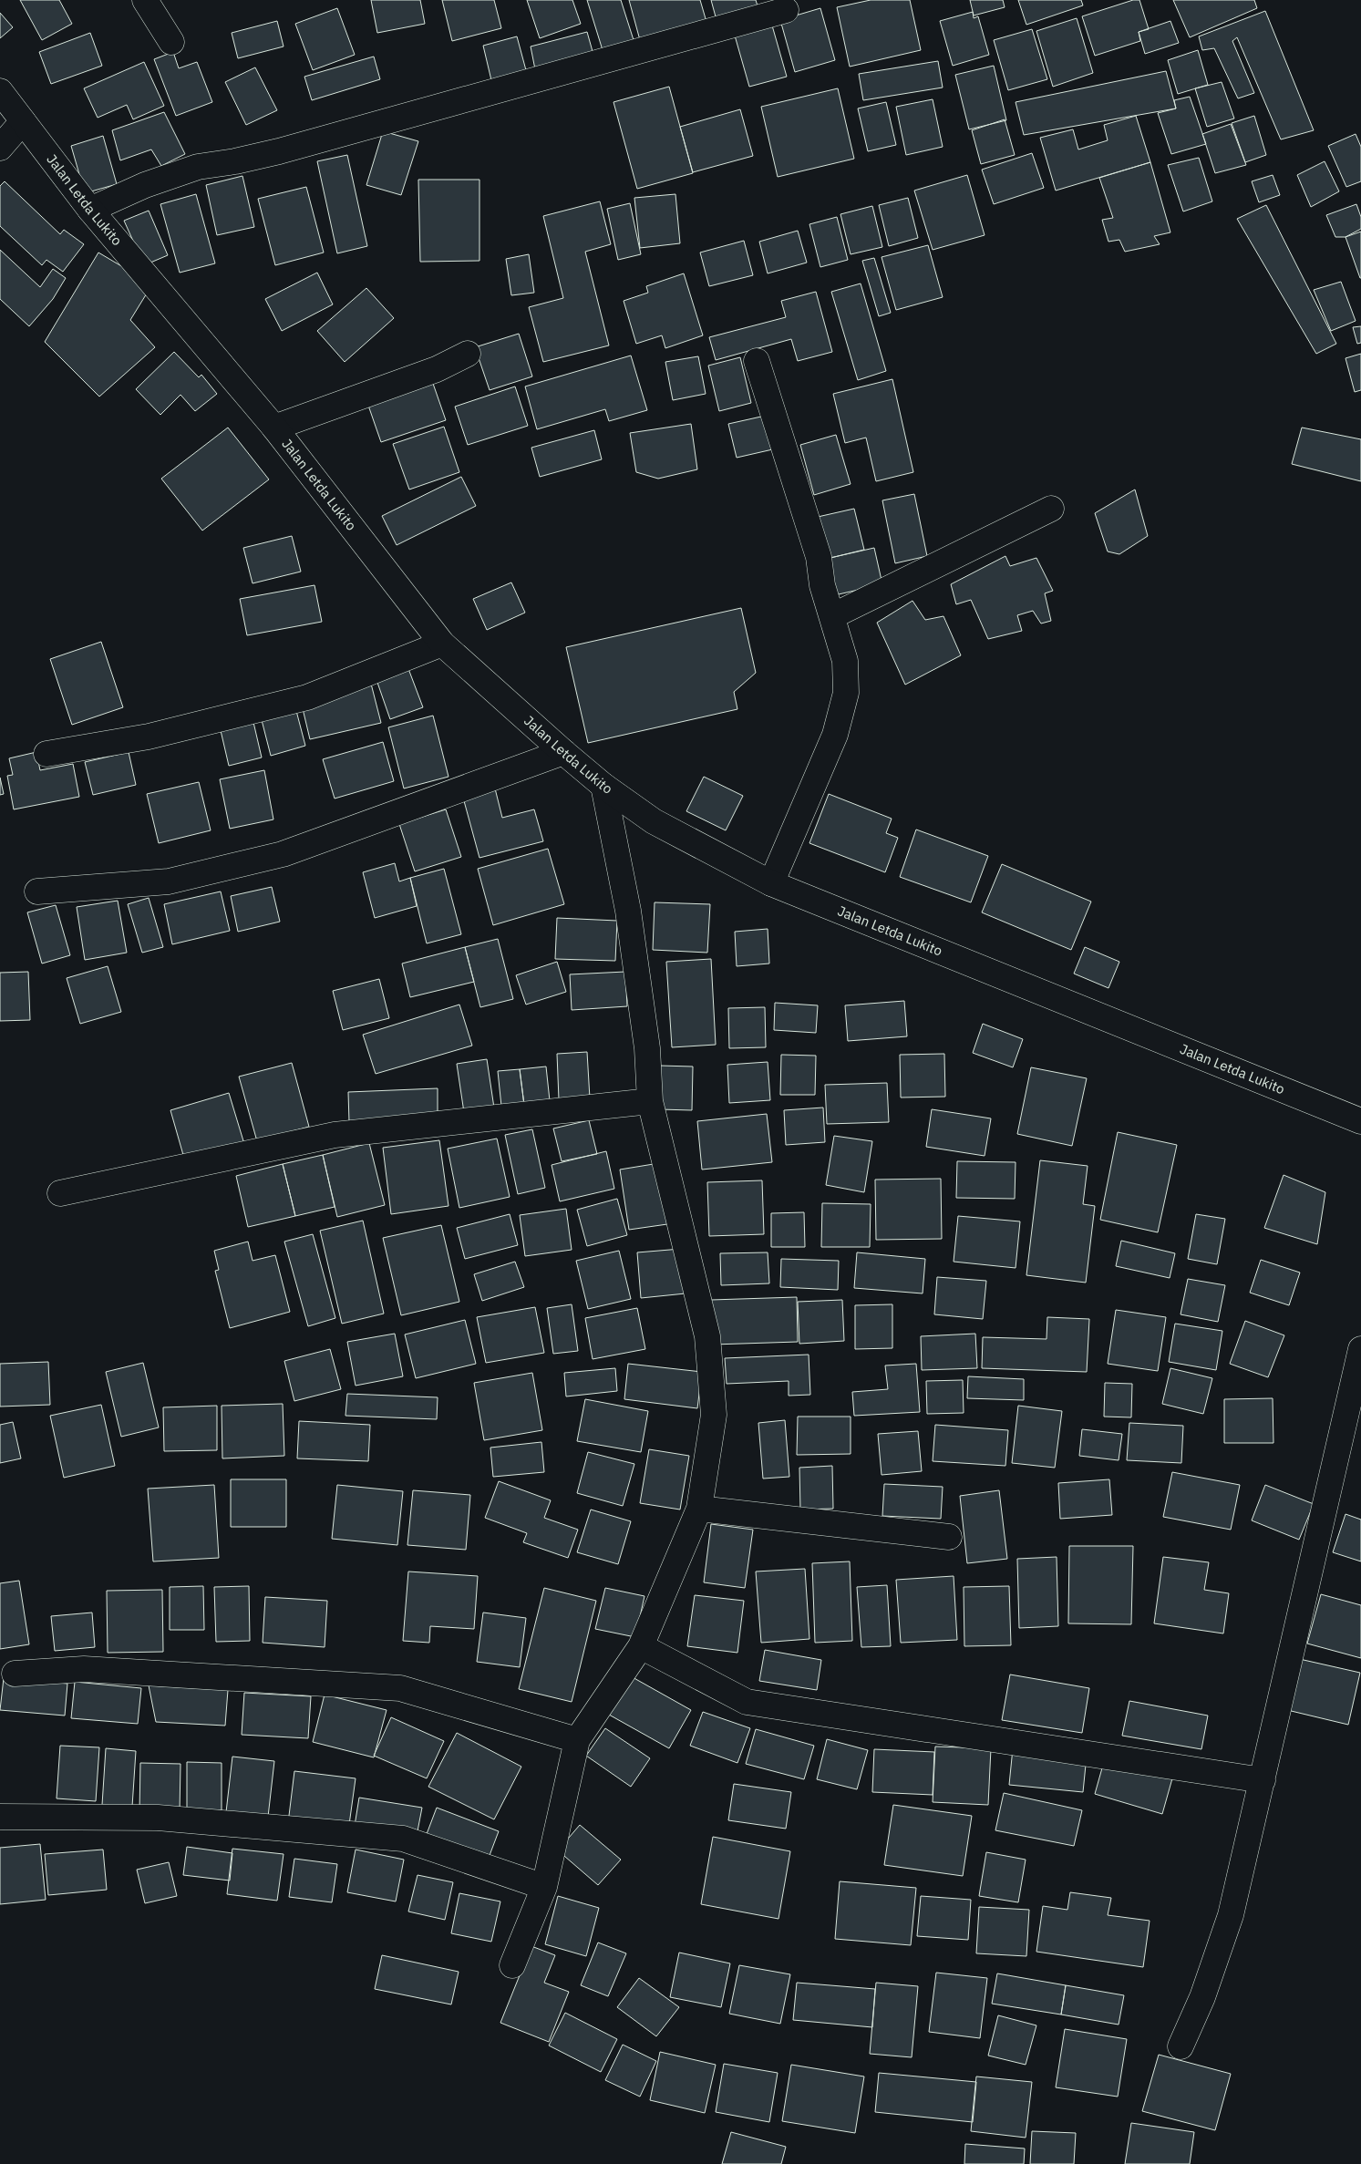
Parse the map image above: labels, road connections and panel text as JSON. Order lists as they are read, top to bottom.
{
  "streets": {
    "street": ["Jalan Letda Lukito"]
  }
}
